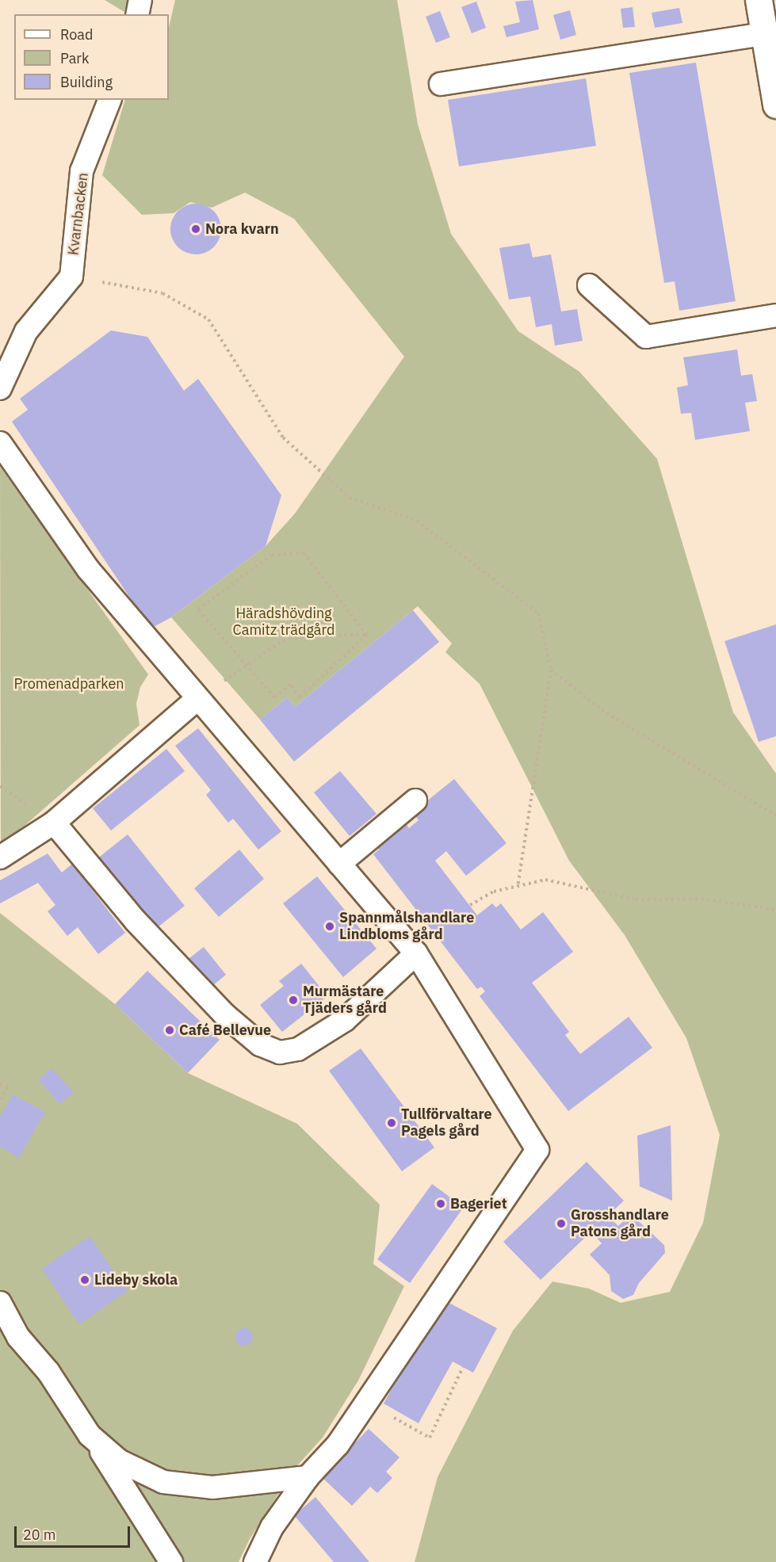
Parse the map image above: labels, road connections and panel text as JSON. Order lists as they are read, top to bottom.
{
  "streets": {
    "lane": ["Kvarnbacken"]
  },
  "parks": ["Häradshövding Camitz trädgård", "Promenadparken"],
  "places": [
    "Nora kvarn",
    "Spannmålshandlare Lindbloms gård",
    "Murmästare Tjäders gård",
    "Café Bellevue",
    "Tullförvaltare Pagels gård",
    "Bageriet",
    "Grosshandlare Patons gård",
    "Lideby skola"
  ],
  "legend": ["Road", "Park", "Building"],
  "scale_bar": "20 m"
}
